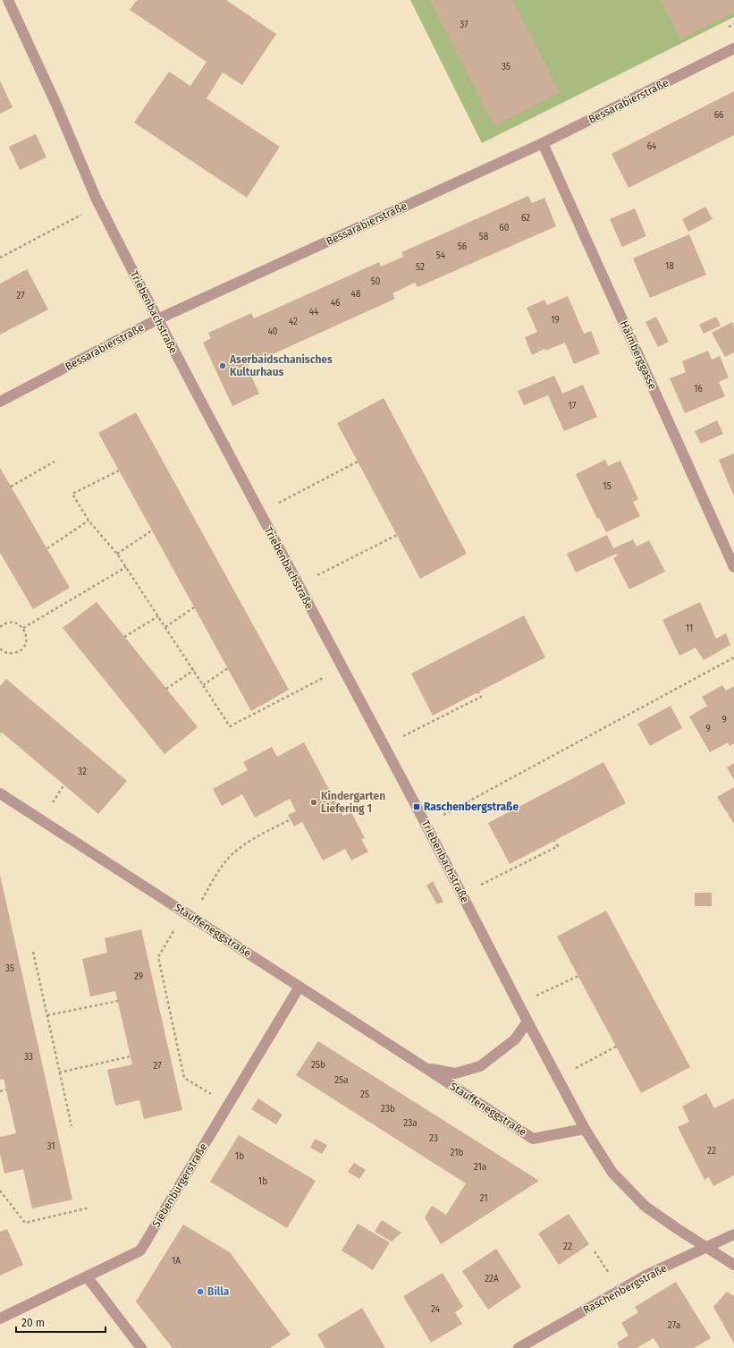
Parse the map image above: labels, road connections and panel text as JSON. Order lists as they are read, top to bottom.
{
  "streets": {
    "street": [
      "Bessarabierstraße",
      "Triebenbachstraße",
      "Halmberggasse",
      "Stauffeneggstraße",
      "Siebenbürgerstraße",
      "Raschenbergstraße"
    ]
  },
  "crossings": [
    ["Bessarabierstraße", "Triebenbachstraße"],
    ["Bessarabierstraße", "Halmberggasse"],
    ["Triebenbachstraße", "Stauffeneggstraße"],
    ["Stauffeneggstraße", "Siebenbürgerstraße"]
  ],
  "places": {
    "other": ["Aserbaidschanisches Kulturhaus", "Kindergarten Liefering 1", "Billa"],
    "transit": ["Raschenbergstraße"]
  },
  "house_numbers": [
    "37",
    "35",
    "66",
    "64",
    "62",
    "60",
    "58",
    "56",
    "54",
    "18",
    "52",
    "50",
    "48",
    "27",
    "46",
    "44",
    "19",
    "42",
    "40",
    "16",
    "17",
    "15",
    "11",
    "9",
    "9",
    "32",
    "35",
    "29",
    "33",
    "25b",
    "27",
    "25a",
    "25",
    "23b",
    "23a",
    "23",
    "31",
    "22",
    "21b",
    "1b",
    "21a",
    "1b",
    "21",
    "22",
    "1A",
    "22A",
    "24",
    "27a"
  ],
  "scale_bar": "20 m"
}
